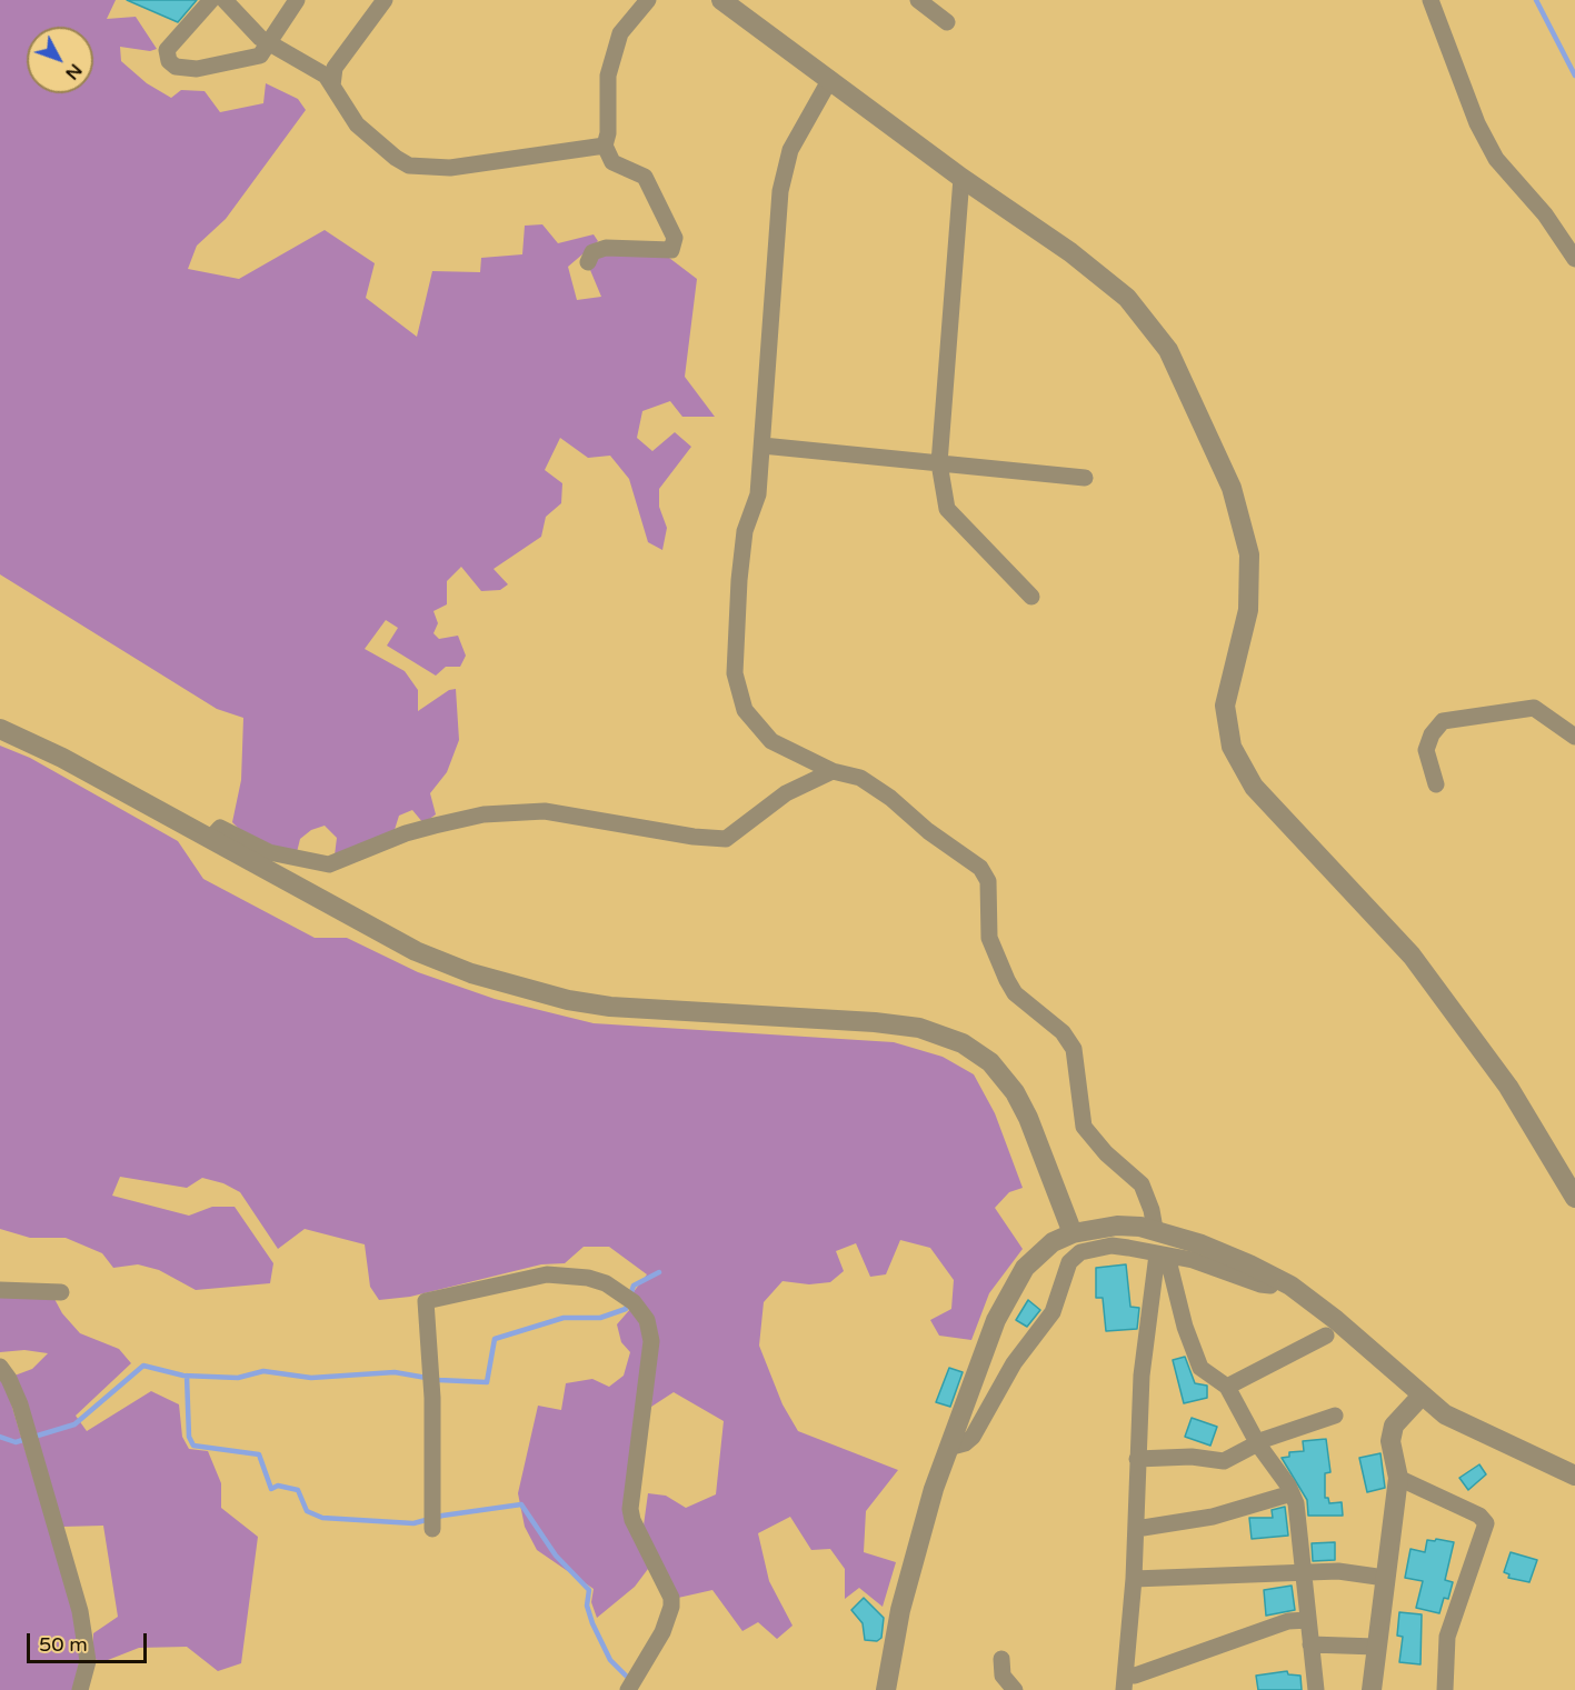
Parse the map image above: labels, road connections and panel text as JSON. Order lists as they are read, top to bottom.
{
  "scale_bar": "50 m",
  "north": "bottom right"
}
